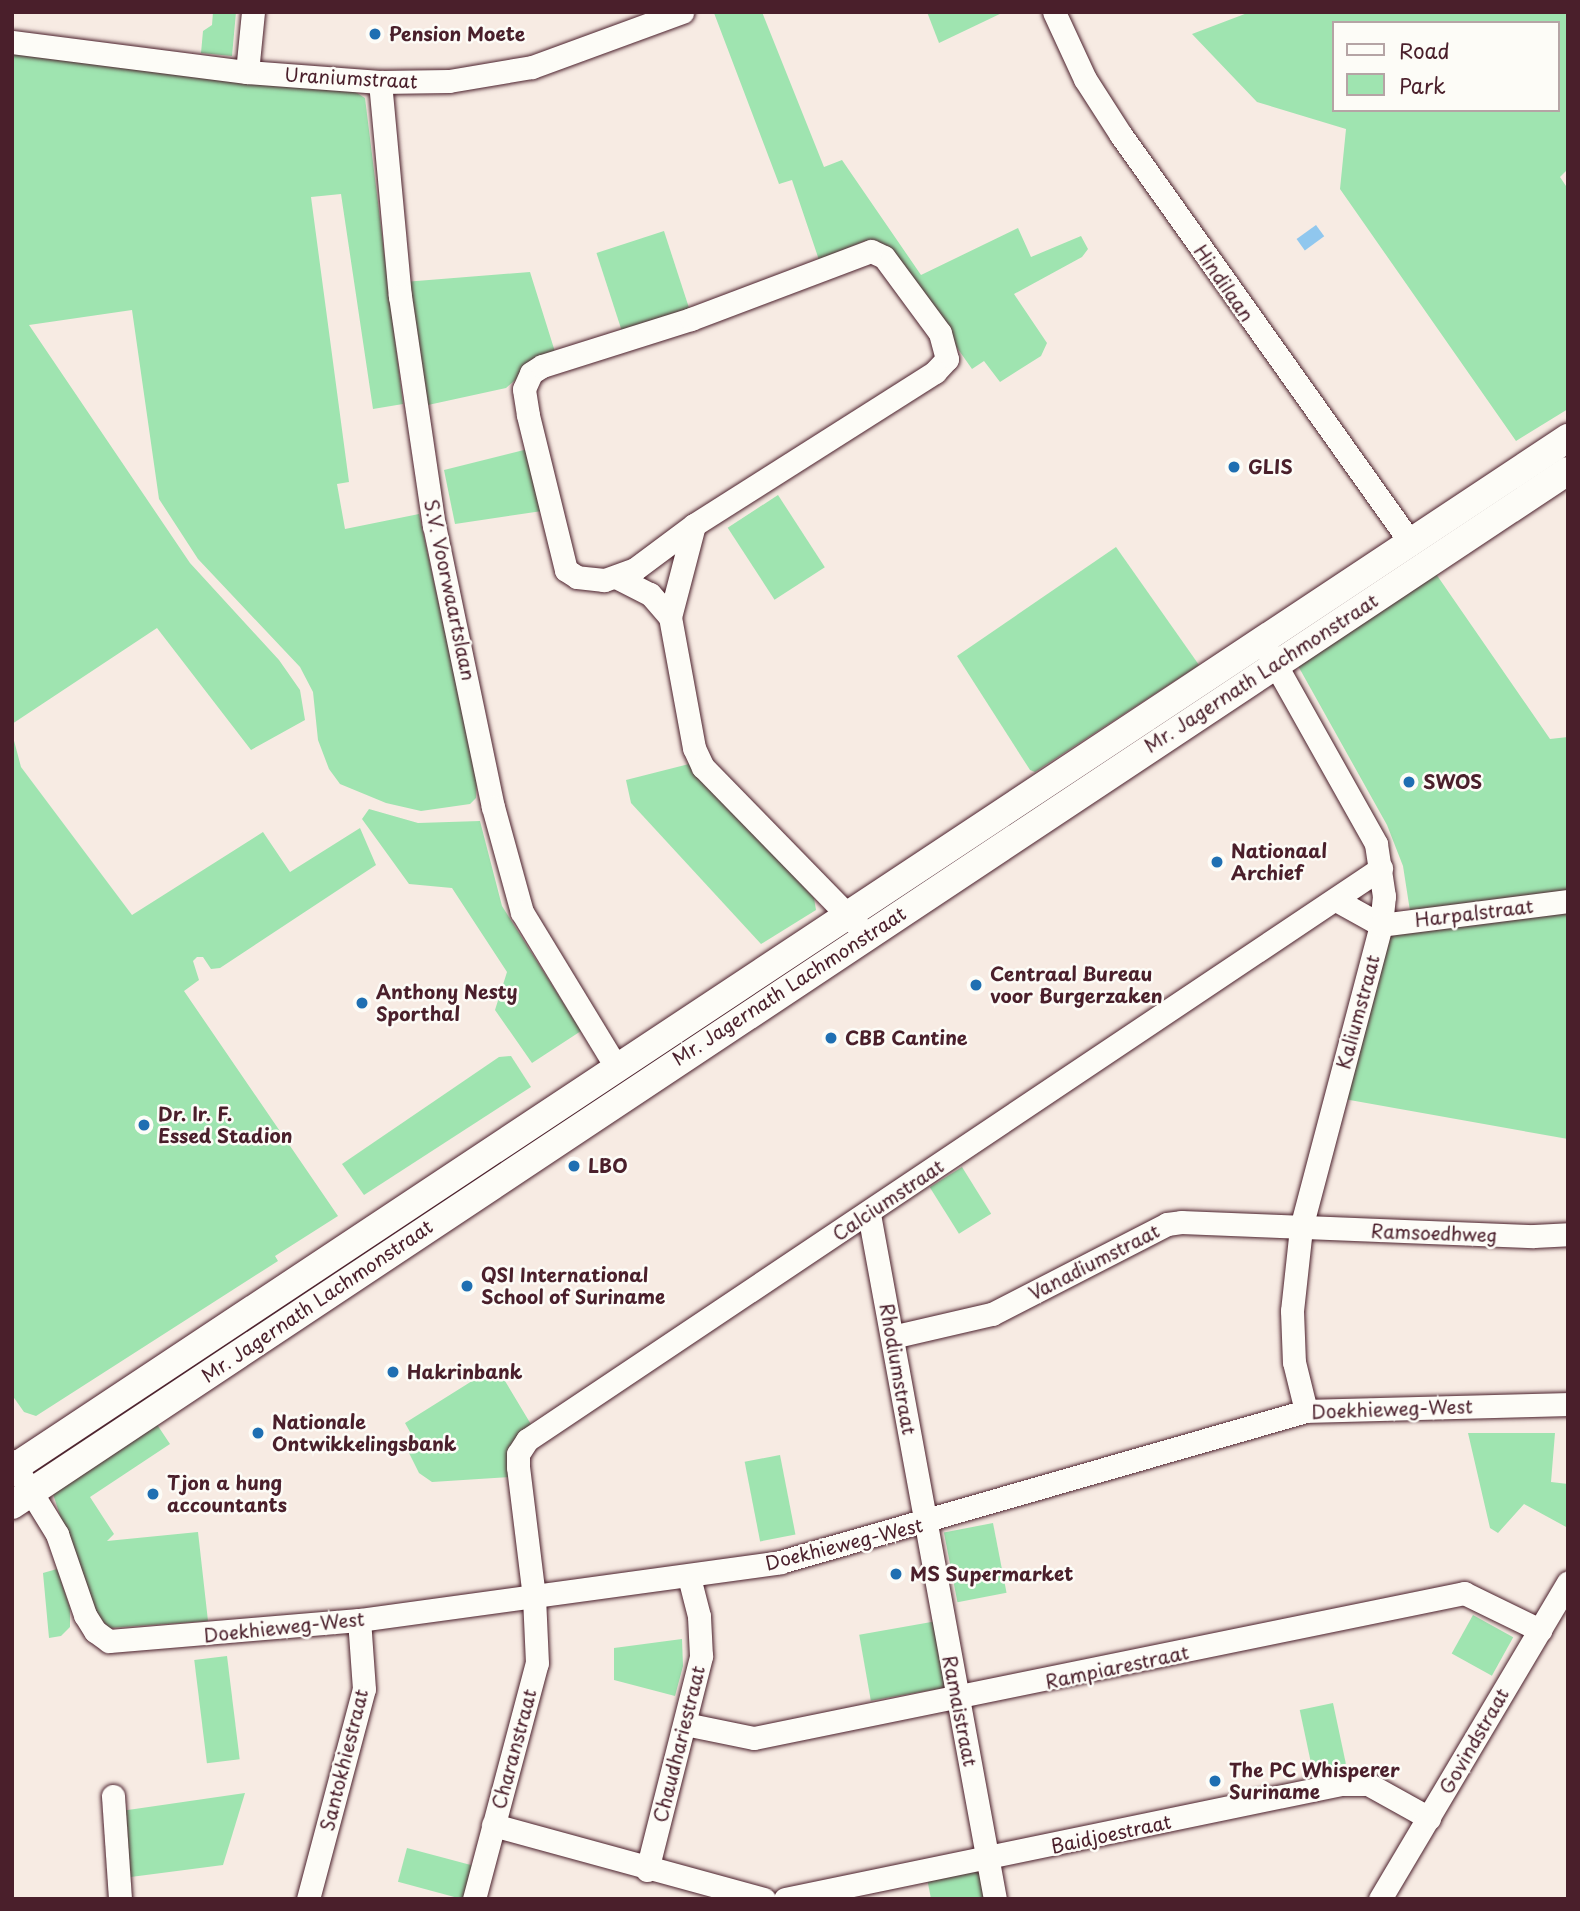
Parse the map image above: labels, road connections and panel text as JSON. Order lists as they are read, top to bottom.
{
  "streets": {
    "main road": ["Mr. Jagernath Lachmonstraat"],
    "street": [
      "Uraniumstraat",
      "Hindilaan",
      "S.V. Voorwaartslaan",
      "Harpalstraat",
      "Kaliumstraat",
      "Calciumstraat",
      "Ramsoedhweg",
      "Vanadiumstraat",
      "Rhodiumstraat",
      "Doekhieweg-West",
      "Rampiarestraat",
      "Ramaistraat",
      "Govindstraat",
      "Chaudhariestraat",
      "Charanstraat",
      "Santokhiestraat",
      "Baidjoestraat"
    ]
  },
  "crossings": [
    ["Uraniumstraat", "S.V. Voorwaartslaan"],
    ["Hindilaan", "Mr. Jagernath Lachmonstraat"],
    ["S.V. Voorwaartslaan", "Mr. Jagernath Lachmonstraat"],
    ["Mr. Jagernath Lachmonstraat", "Kaliumstraat"],
    ["Mr. Jagernath Lachmonstraat", "Doekhieweg-West"],
    ["Harpalstraat", "Kaliumstraat"],
    ["Kaliumstraat", "Calciumstraat"],
    ["Kaliumstraat", "Ramsoedhweg"],
    ["Kaliumstraat", "Vanadiumstraat"],
    ["Kaliumstraat", "Doekhieweg-West"],
    ["Calciumstraat", "Rhodiumstraat"],
    ["Calciumstraat", "Doekhieweg-West"],
    ["Calciumstraat", "Charanstraat"],
    ["Ramsoedhweg", "Vanadiumstraat"],
    ["Vanadiumstraat", "Rhodiumstraat"],
    ["Rhodiumstraat", "Doekhieweg-West"],
    ["Rhodiumstraat", "Ramaistraat"],
    ["Doekhieweg-West", "Ramaistraat"],
    ["Doekhieweg-West", "Chaudhariestraat"],
    ["Doekhieweg-West", "Charanstraat"],
    ["Doekhieweg-West", "Santokhiestraat"],
    ["Rampiarestraat", "Ramaistraat"],
    ["Rampiarestraat", "Govindstraat"],
    ["Rampiarestraat", "Chaudhariestraat"],
    ["Ramaistraat", "Baidjoestraat"],
    ["Govindstraat", "Baidjoestraat"]
  ],
  "places": [
    "Pension Moete",
    "GLIS",
    "SWOS",
    "Nationaal Archief",
    "Centraal Bureau voor Burgerzaken",
    "Anthony Nesty Sporthal",
    "CBB Cantine",
    "Dr. Ir. F. Essed Stadion",
    "LBO",
    "QSI International School of Suriname",
    "Hakrinbank",
    "Nationale Ontwikkelingsbank",
    "Tjon a hung accountants",
    "MS Supermarket",
    "The PC Whisperer Suriname"
  ],
  "legend": ["Road", "Park"]
}
